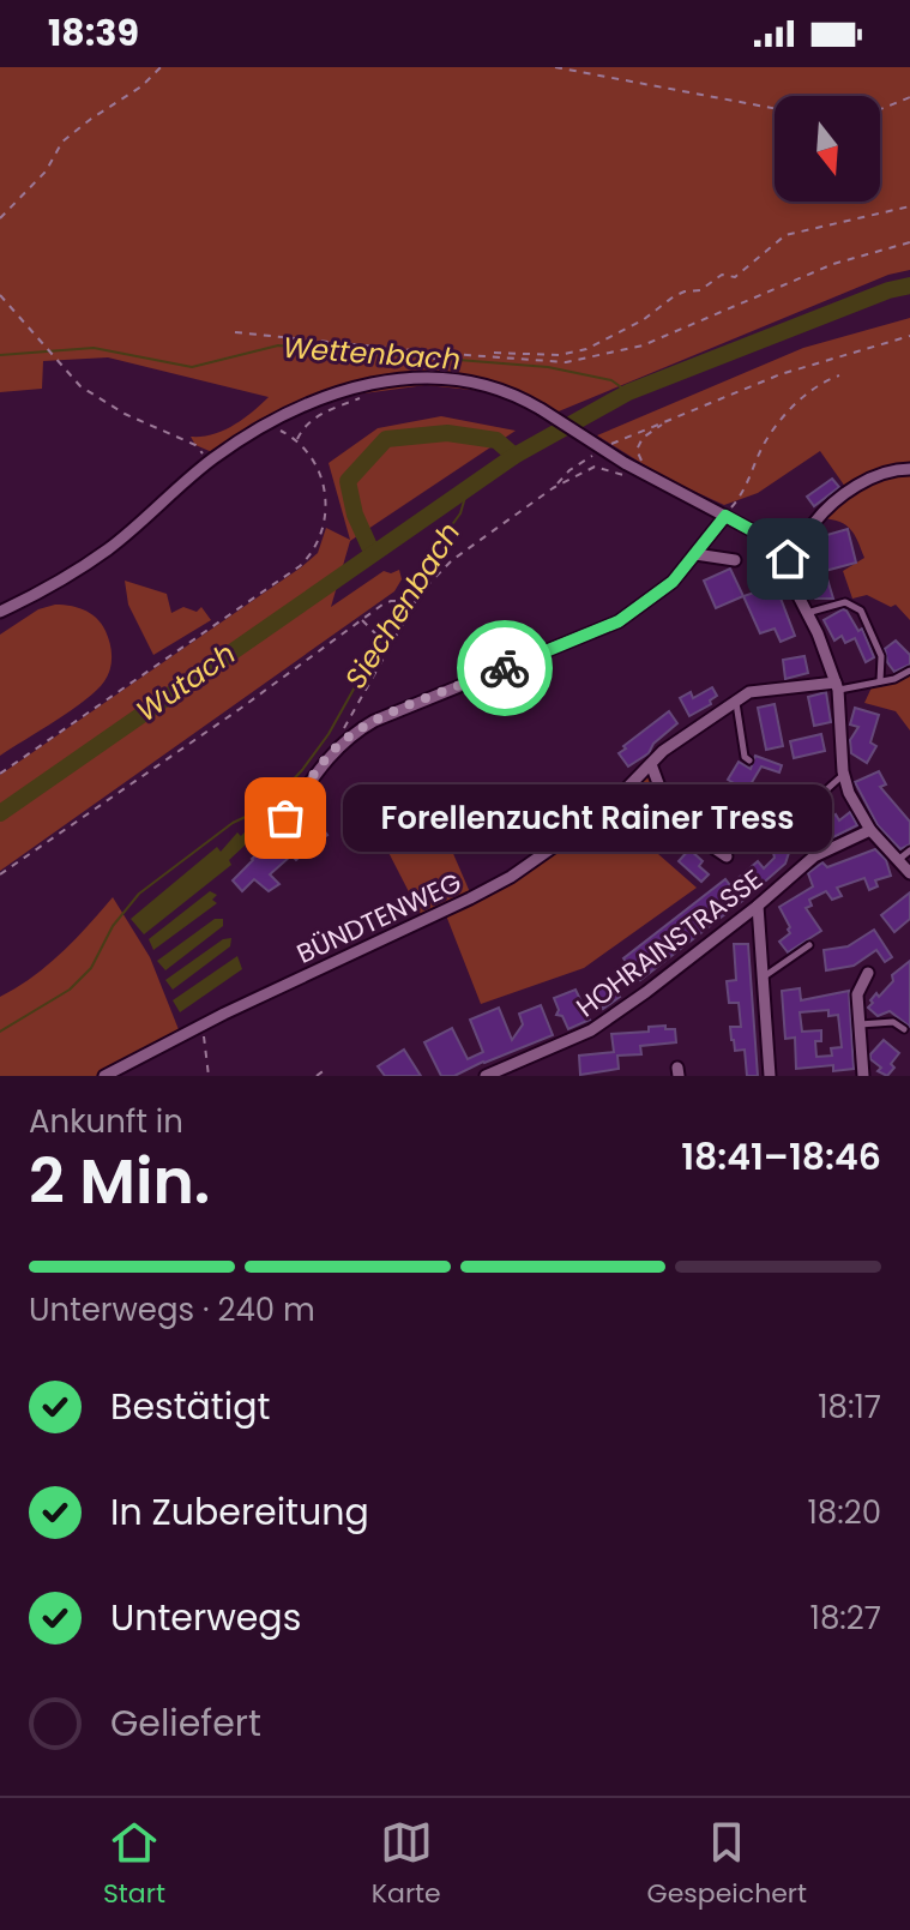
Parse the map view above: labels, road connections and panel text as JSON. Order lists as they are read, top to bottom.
{
  "streets": {
    "street": ["BÜNDTENWEG", "HOHRAINSTRASSE"]
  },
  "water": ["Wettenbach", "Siechenbach", "Wutach"],
  "places": ["Forellenzucht Rainer Tress"],
  "north": "bottom",
  "page": {
    "status": "18:39",
    "bubble": "Forellenzucht Rainer Tress",
    "heading": ["2 Min.", "Ankunft in", "18:41–18:46"],
    "bar": "Unterwegs · 240 m",
    "list": [
      ["Bestätigt", "18:17"],
      ["In Zubereitung", "18:20"],
      ["Unterwegs", "18:27"],
      "Geliefert"
    ],
    "tabs": ["Start", "Karte", "Gespeichert"]
  }
}
